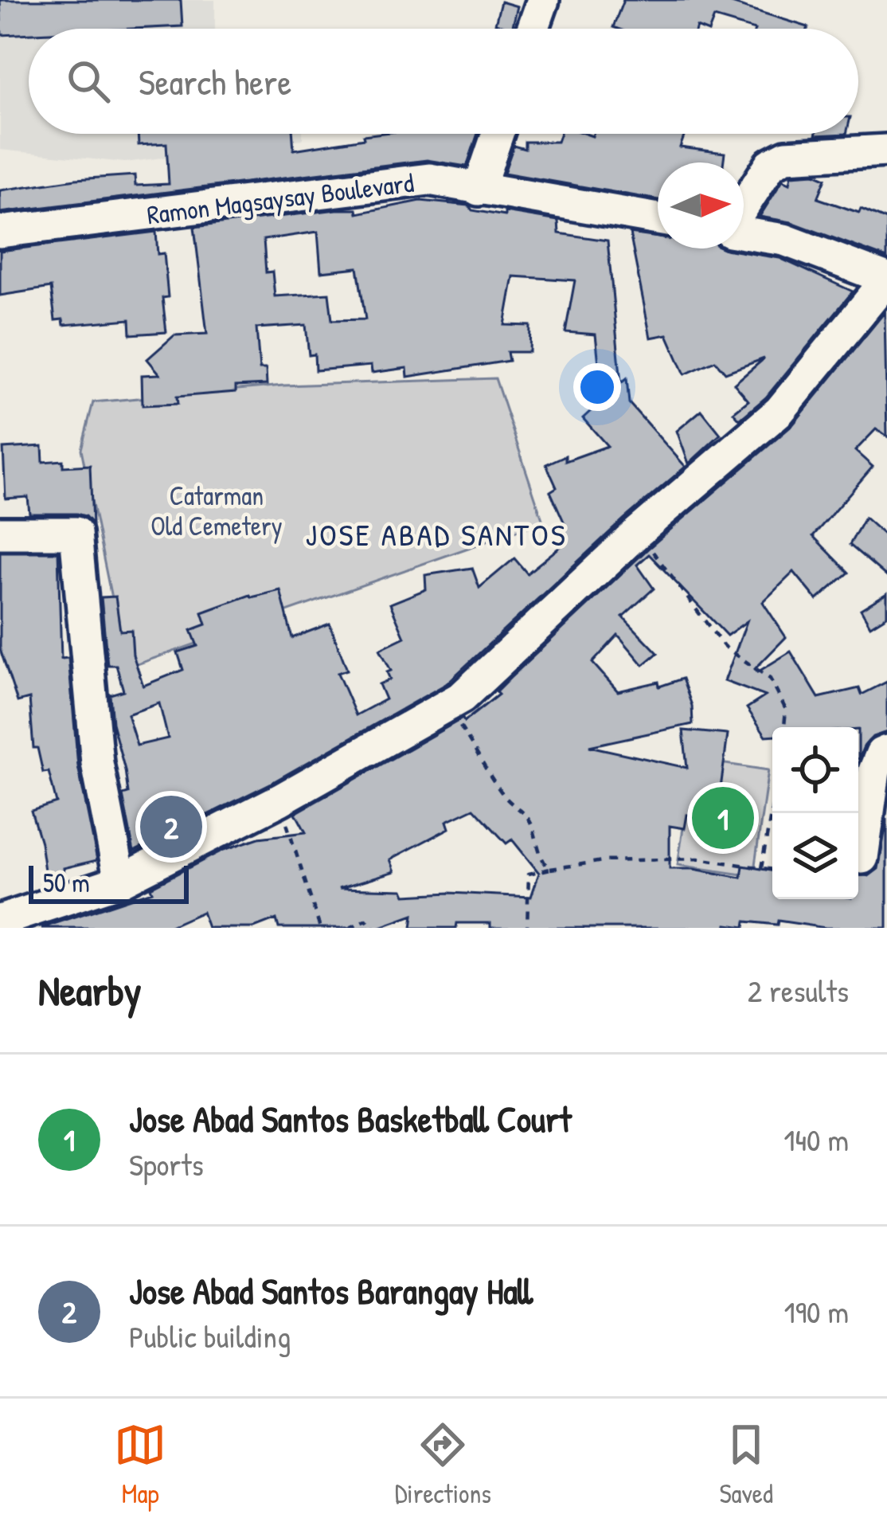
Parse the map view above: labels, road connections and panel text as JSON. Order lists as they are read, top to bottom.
{
  "streets": {
    "street": ["Ramon Magsaysay Boulevard"]
  },
  "districts": ["JOSE ABAD SANTOS"],
  "parks": ["Catarman Old Cemetery"],
  "scale_bar": "50 m",
  "north": "right",
  "page": {
    "search": "Search here",
    "pins": ["1", "2"],
    "scale": "50 m",
    "heading": ["Nearby", "2 results"],
    "list": [
      {
        "mark": "1",
        "name": "Jose Abad Santos Basketball Court",
        "note": "Sports",
        "value": "140 m"
      },
      {
        "mark": "2",
        "name": "Jose Abad Santos Barangay Hall",
        "note": "Public building",
        "value": "190 m"
      }
    ],
    "nav": ["Map", "Directions", "Saved"]
  }
}
